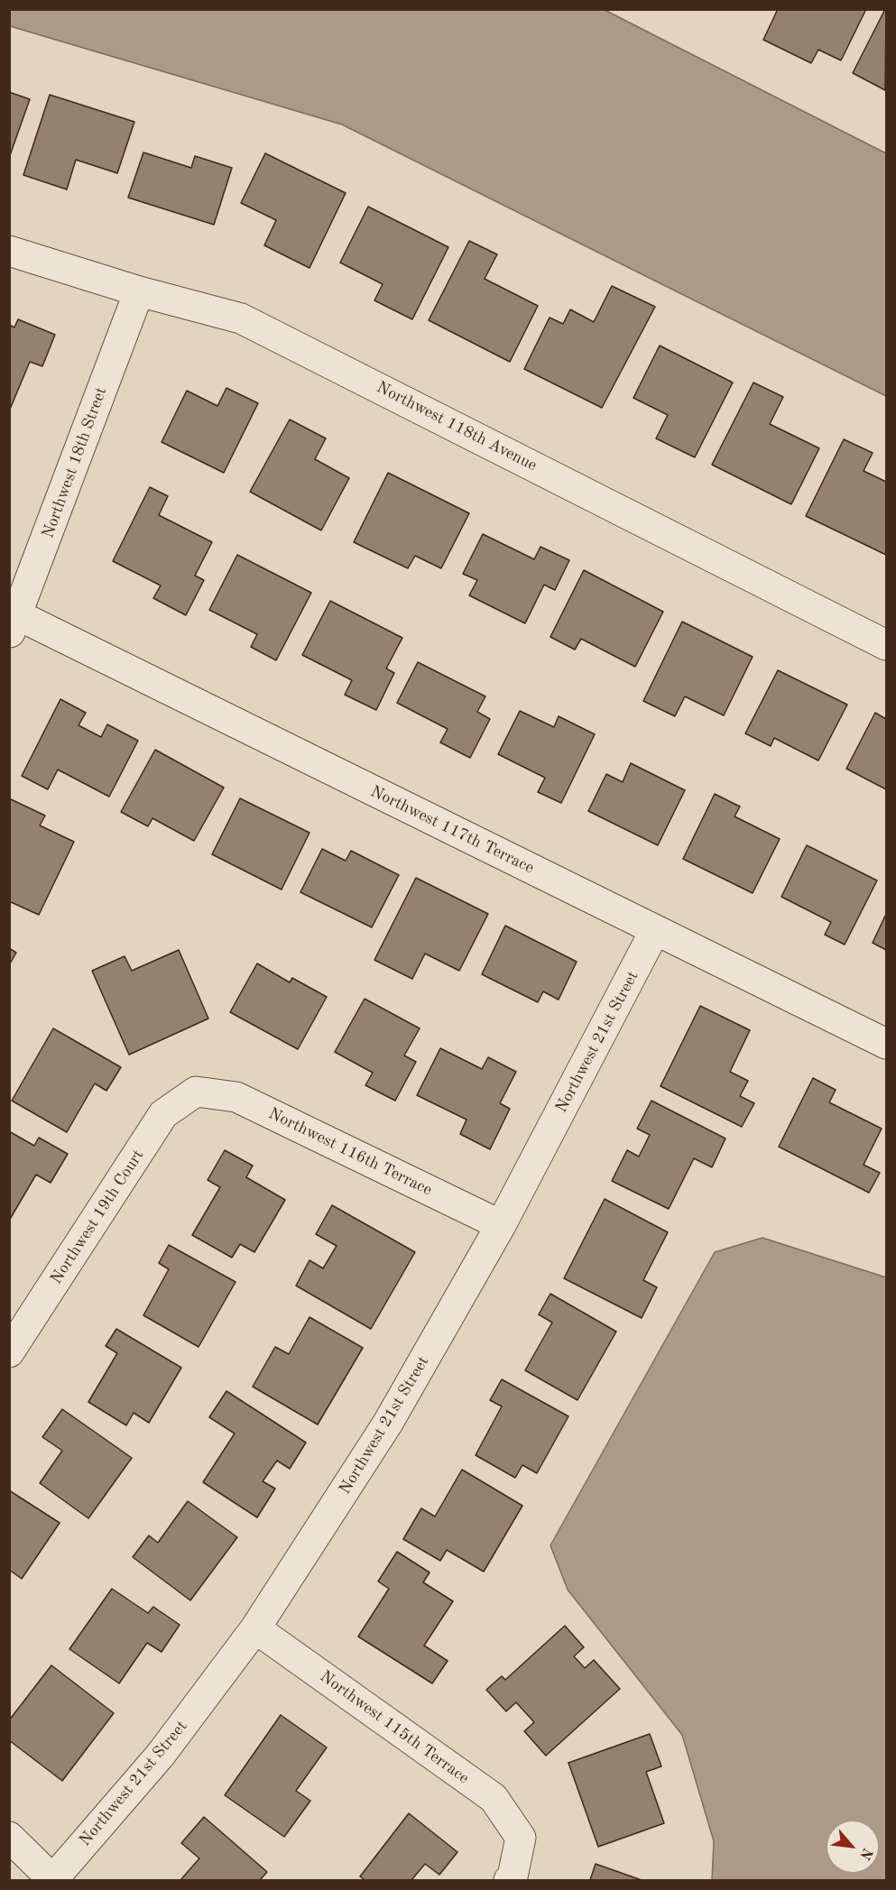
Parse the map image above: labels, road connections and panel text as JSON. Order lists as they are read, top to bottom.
{
  "streets": {
    "street": [
      "Northwest 118th Avenue",
      "Northwest 18th Street",
      "Northwest 117th Terrace",
      "Northwest 21st Street",
      "Northwest 116th Terrace",
      "Northwest 19th Court",
      "Northwest 115th Terrace"
    ]
  },
  "crossings": [
    ["Northwest 118th Avenue", "Northwest 18th Street"],
    ["Northwest 18th Street", "Northwest 117th Terrace"],
    ["Northwest 117th Terrace", "Northwest 21st Street"],
    ["Northwest 21st Street", "Northwest 116th Terrace"],
    ["Northwest 21st Street", "Northwest 115th Terrace"],
    ["Northwest 116th Terrace", "Northwest 19th Court"]
  ],
  "north": "bottom right"
}
